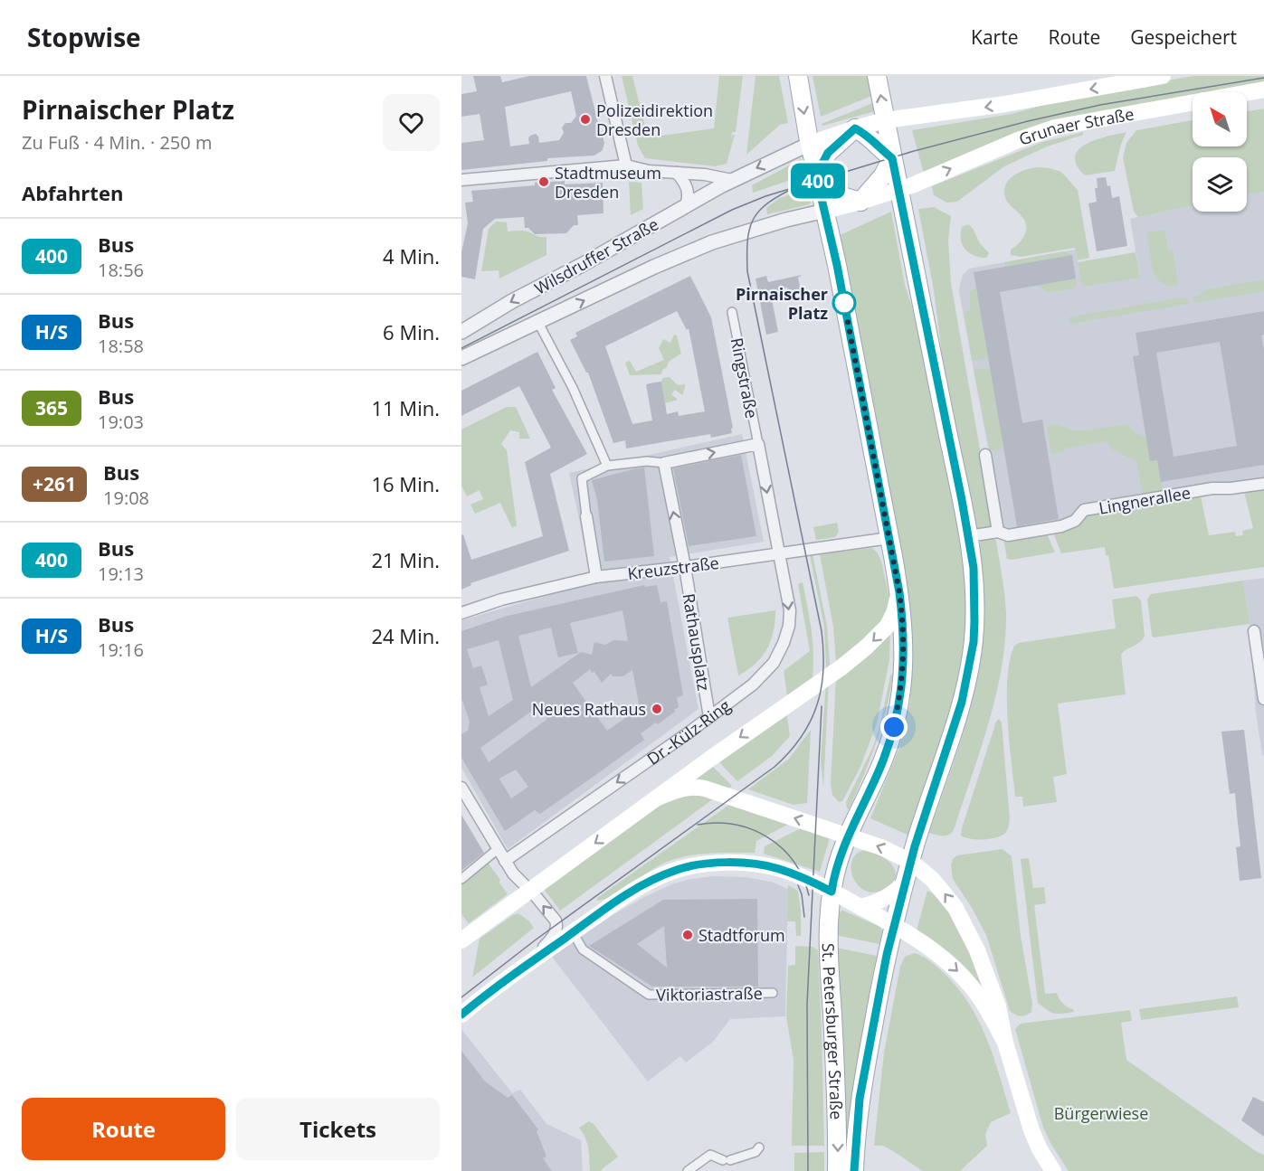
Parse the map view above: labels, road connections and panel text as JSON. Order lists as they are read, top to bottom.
{
  "streets": {
    "main road": ["Grunaer Straße", "St. Petersburger Straße"],
    "street": [
      "Wilsdruffer Straße",
      "Ringstraße",
      "Lingnerallee",
      "Kreuzstraße",
      "Rathausplatz",
      "Dr.-Külz-Ring",
      "Viktoriastraße"
    ]
  },
  "crossings": [
    ["Ringstraße", "Kreuzstraße"],
    ["Ringstraße", "Dr.-Külz-Ring"],
    ["Kreuzstraße", "Rathausplatz"],
    ["Kreuzstraße", "Dr.-Külz-Ring"],
    ["Rathausplatz", "Dr.-Külz-Ring"]
  ],
  "one_way": ["Dr.-Külz-Ring"],
  "parks": ["Bürgerwiese"],
  "places": [
    "Polizeidirektion Dresden",
    "Stadtmuseum Dresden",
    "Pirnaischer Platz",
    "Neues Rathaus",
    "Stadtforum"
  ],
  "lines": ["bus line 400"],
  "north": "top left",
  "page": {
    "header": "Stopwise",
    "nav": ["Karte", "Route", "Gespeichert"],
    "heading": [
      ["Pirnaischer Platz", "Zu Fuß · 4 Min. · 250 m"],
      "Abfahrten"
    ],
    "on_map": "400",
    "list": [
      {
        "mark": "400",
        "name": "Bus",
        "note": "18:56",
        "value": "4 Min."
      },
      {
        "mark": "H/S",
        "name": "Bus",
        "note": "18:58",
        "value": "6 Min."
      },
      {
        "mark": "365",
        "name": "Bus",
        "note": "19:03",
        "value": "11 Min."
      },
      {
        "mark": "+261",
        "name": "Bus",
        "note": "19:08",
        "value": "16 Min."
      },
      {
        "mark": "400",
        "name": "Bus",
        "note": "19:13",
        "value": "21 Min."
      },
      {
        "mark": "H/S",
        "name": "Bus",
        "note": "19:16",
        "value": "24 Min."
      }
    ],
    "buttons": ["Route", "Tickets"]
  }
}
